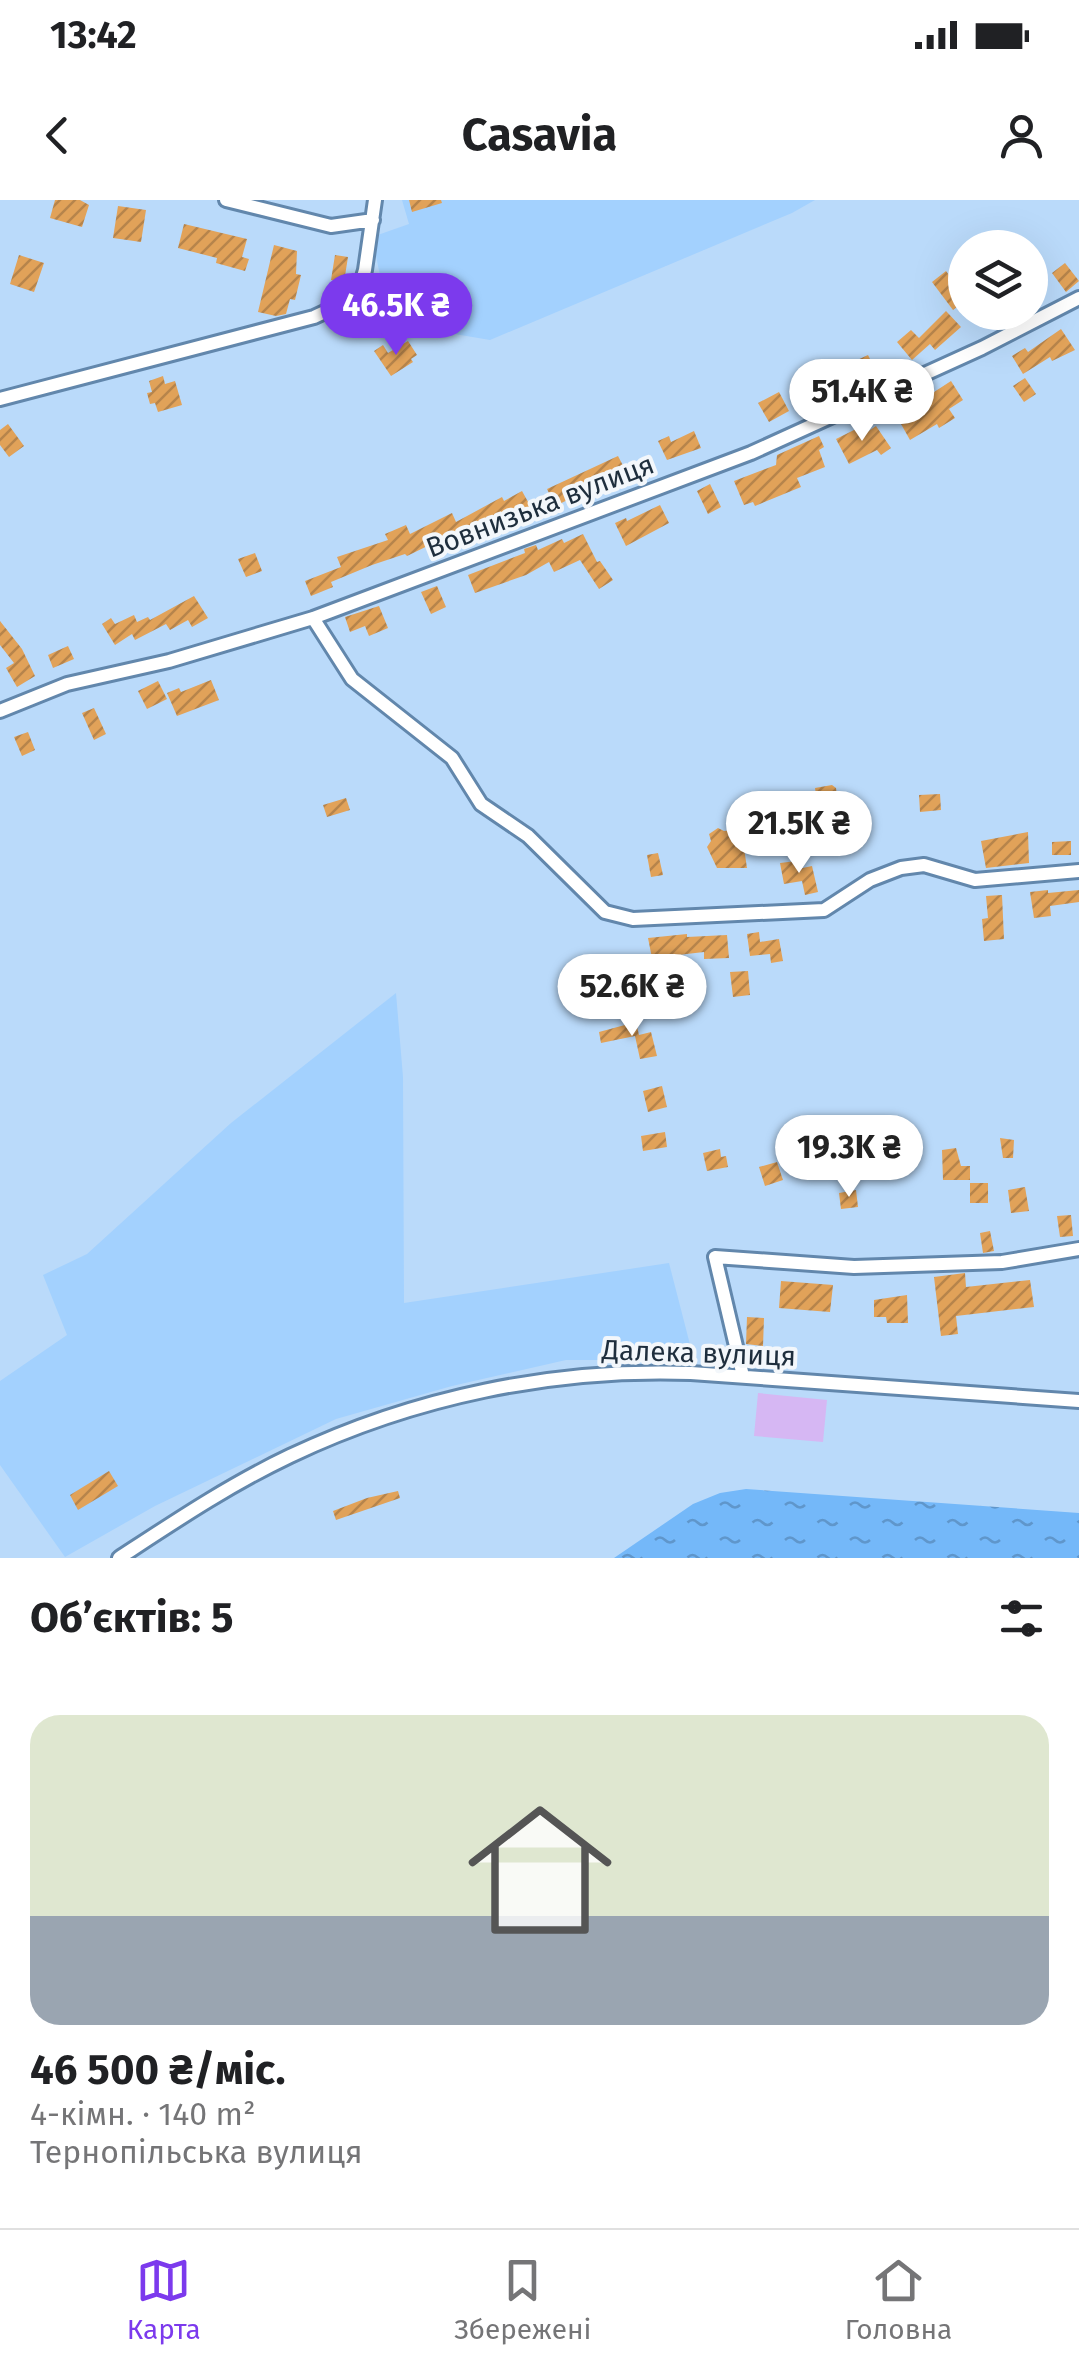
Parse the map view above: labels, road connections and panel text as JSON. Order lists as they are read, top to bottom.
{
  "streets": {
    "street": ["Вовнизька вулиця", "Далека вулиця"]
  },
  "page": {
    "status": "13:42",
    "header": "Casavia",
    "price": [
      "46.5K ₴",
      "51.4K ₴",
      "21.5K ₴",
      "52.6K ₴",
      "19.3K ₴"
    ],
    "heading": "Об’єктів: 5",
    "list": [
      {
        "name": "46 500 ₴/міс.",
        "note": "4-кімн. · 140 m² · Тернопільська вулиця"
      }
    ],
    "tabs": ["Карта", "Збережені", "Головна"]
  }
}
